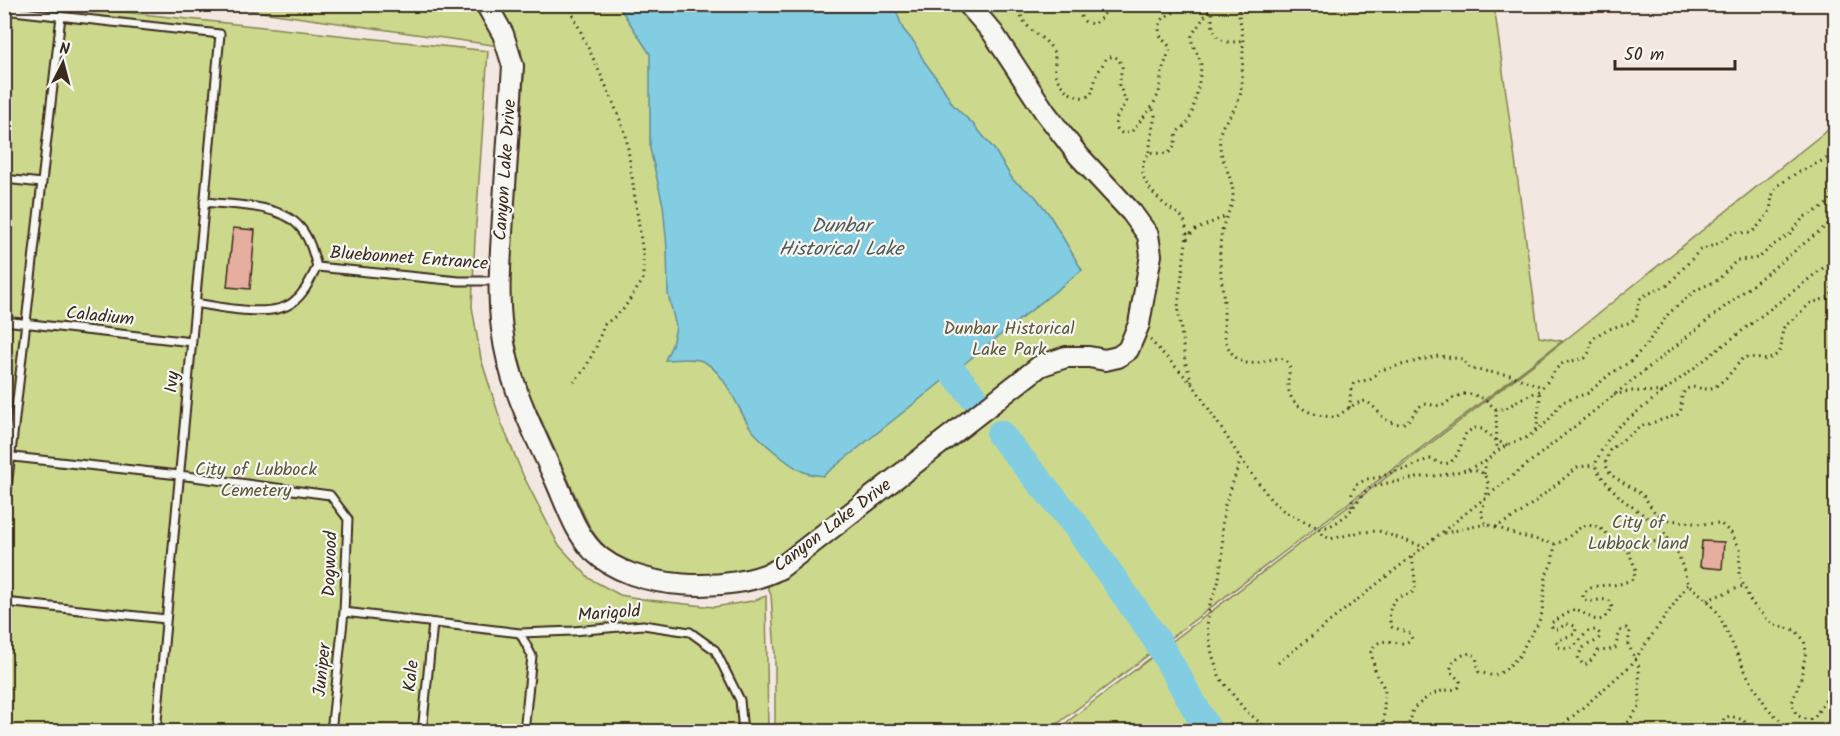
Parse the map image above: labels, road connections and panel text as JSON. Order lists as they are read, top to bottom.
{
  "streets": {
    "street": ["Canyon Lake Drive"],
    "lane": [
      "Bluebonnet Entrance",
      "Caladium",
      "Ivy",
      "Dogwood",
      "Marigold",
      "Juniper",
      "Kale"
    ]
  },
  "crossings": [
    ["Canyon Lake Drive", "Bluebonnet Entrance"],
    ["Bluebonnet Entrance", "Ivy"],
    ["Caladium", "Ivy"],
    ["Ivy", "Dogwood"],
    ["Dogwood", "Marigold"],
    ["Dogwood", "Juniper"],
    ["Dogwood", "Kale"]
  ],
  "water": ["Dunbar Historical Lake"],
  "parks": ["Dunbar Historical Lake Park", "City of Lubbock Cemetery", "City of Lubbock land"],
  "scale_bar": "50 m",
  "north": "top"
}
